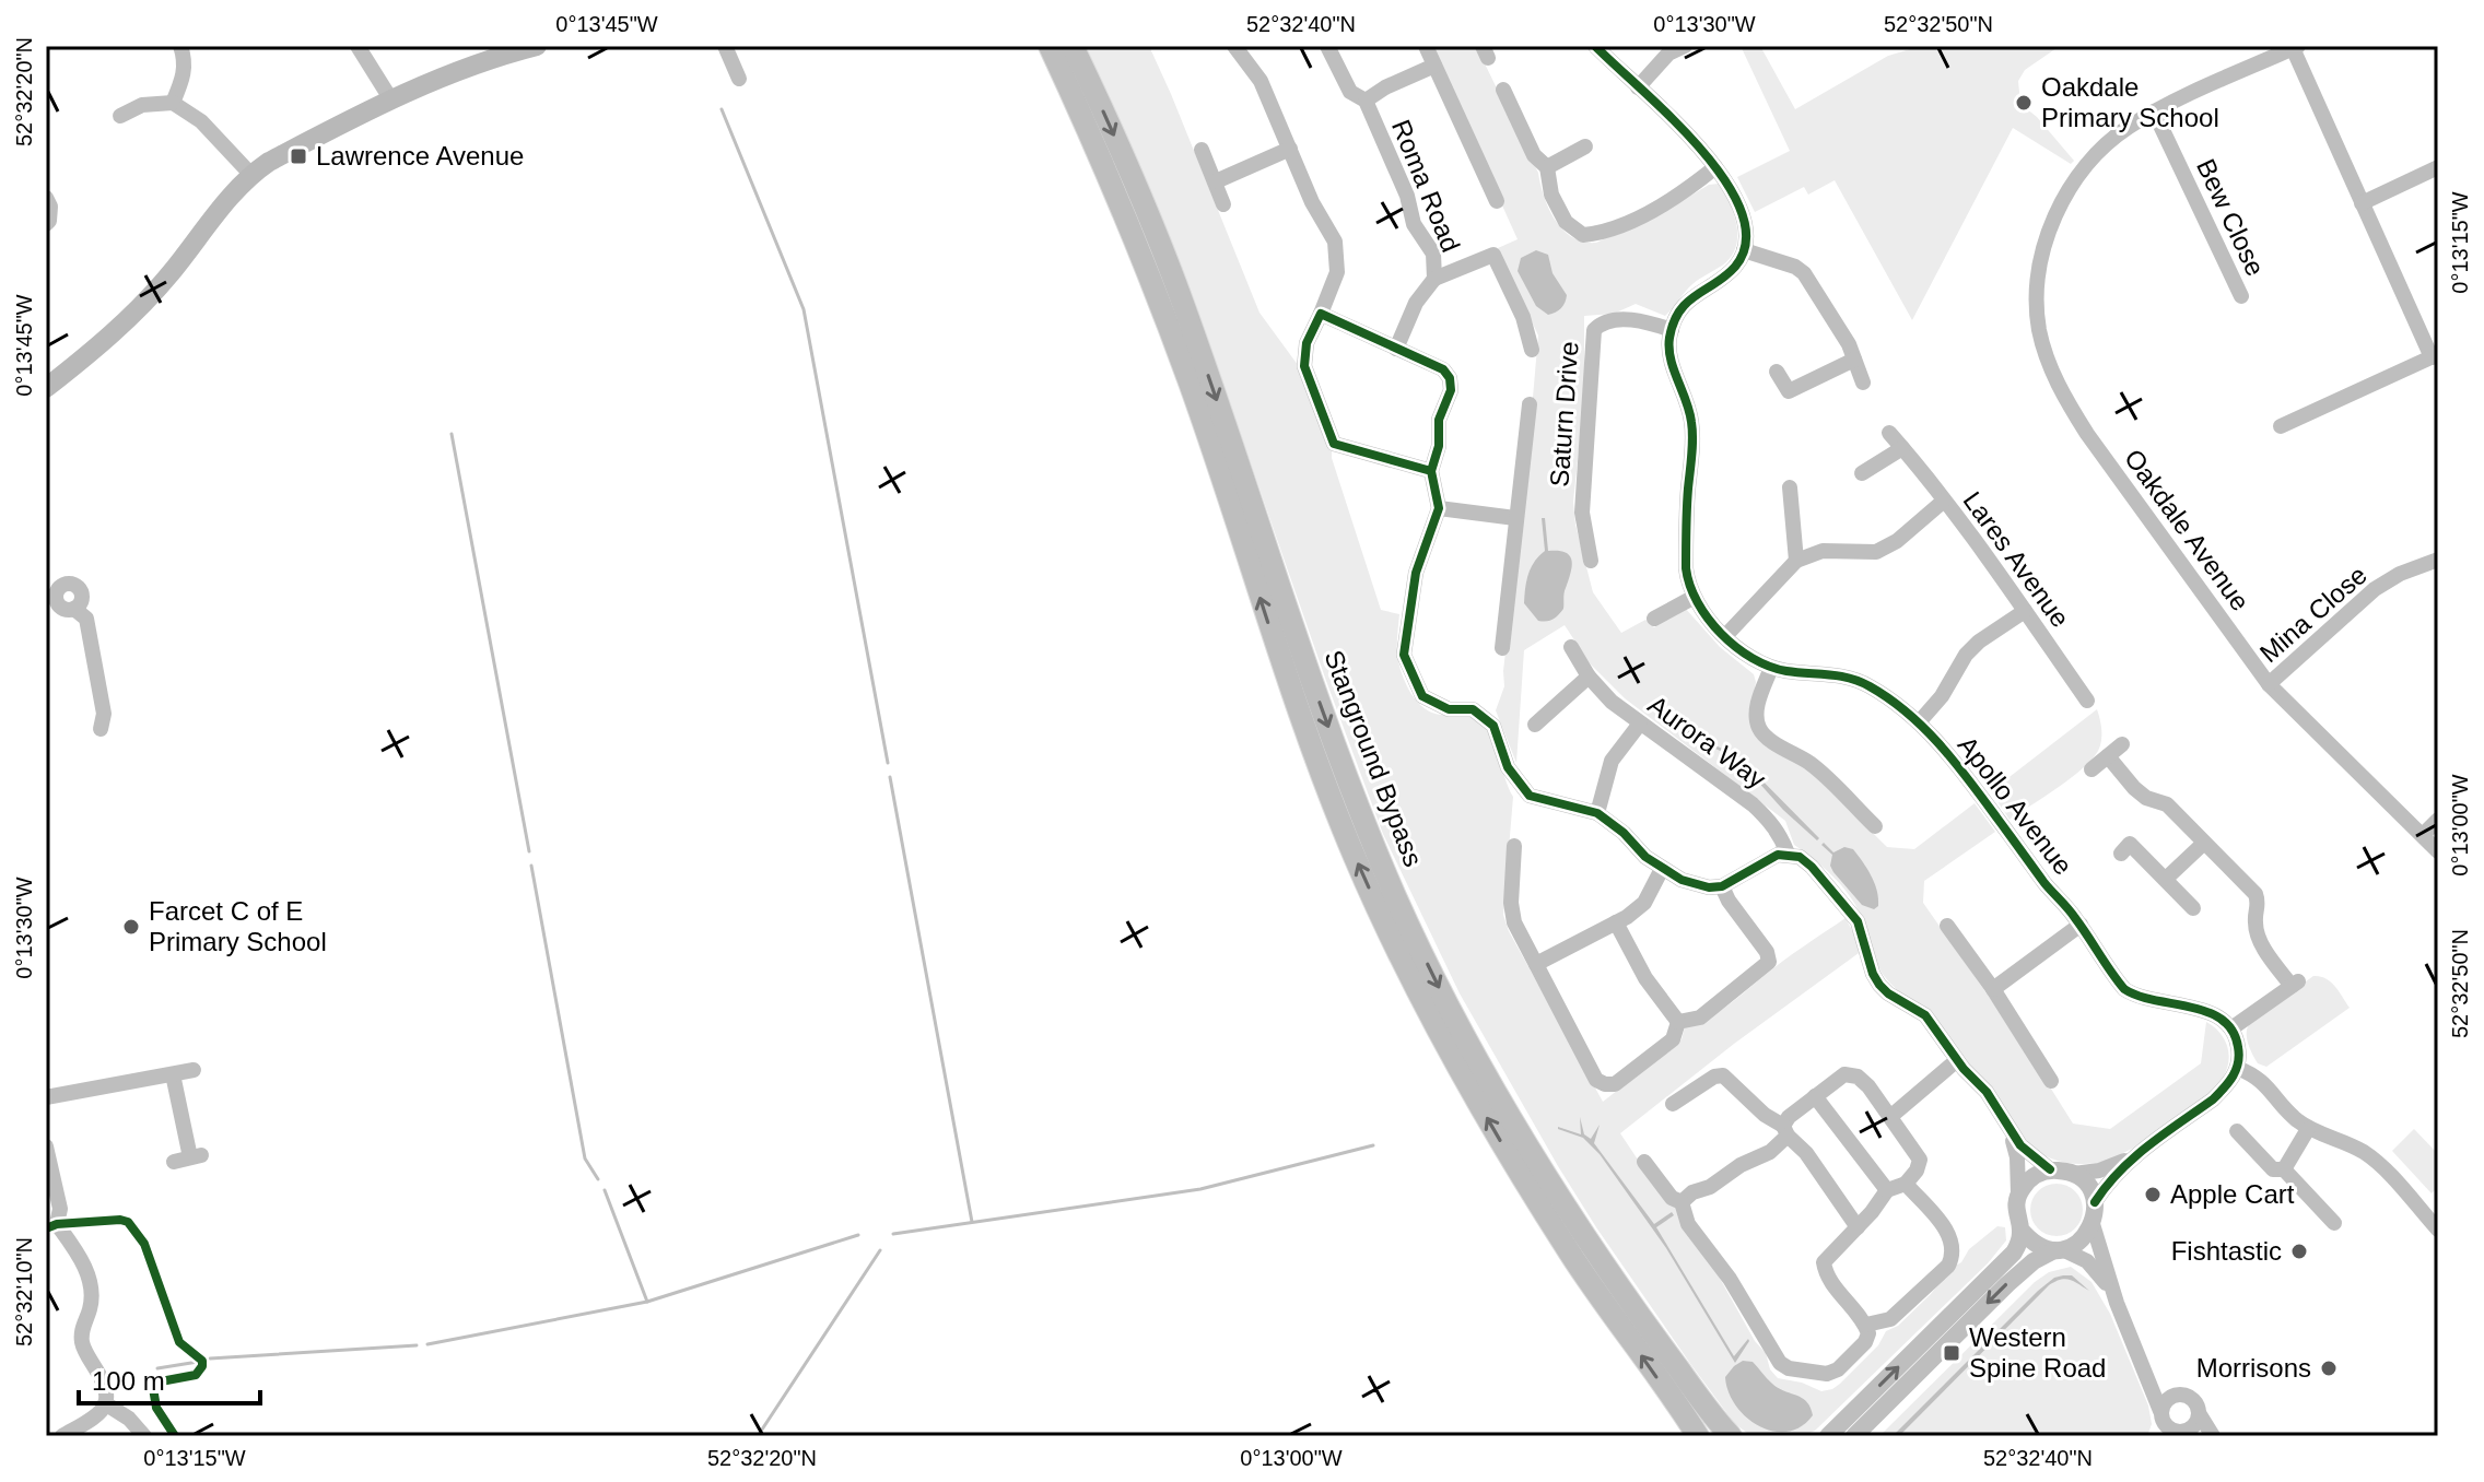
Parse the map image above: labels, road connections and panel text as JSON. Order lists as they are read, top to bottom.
{
  "streets": {
    "main road": ["Stanground Bypass"],
    "street": [
      "Roma Road",
      "Bew Close",
      "Saturn Drive",
      "Oakdale Avenue",
      "Lares Avenue",
      "Mina Close",
      "Aurora Way",
      "Apollo Avenue"
    ]
  },
  "crossings": [
    ["Bew Close", "Oakdale Avenue"],
    ["Oakdale Avenue", "Mina Close"]
  ],
  "places": {
    "other": [
      "Oakdale Primary School",
      "Farcet C of E Primary School",
      "Apple Cart",
      "Fishtastic",
      "Morrisons"
    ],
    "transit": ["Lawrence Avenue", "Western Spine Road"]
  },
  "scale_bar": "100 m",
  "coordinates": [
    "0°13'45\"W",
    "52°32'40\"N",
    "0°13'30\"W",
    "52°32'50\"N",
    "52°32'20\"N",
    "0°13'15\"W",
    "0°13'00\"W",
    "52°32'10\"N"
  ]
}
